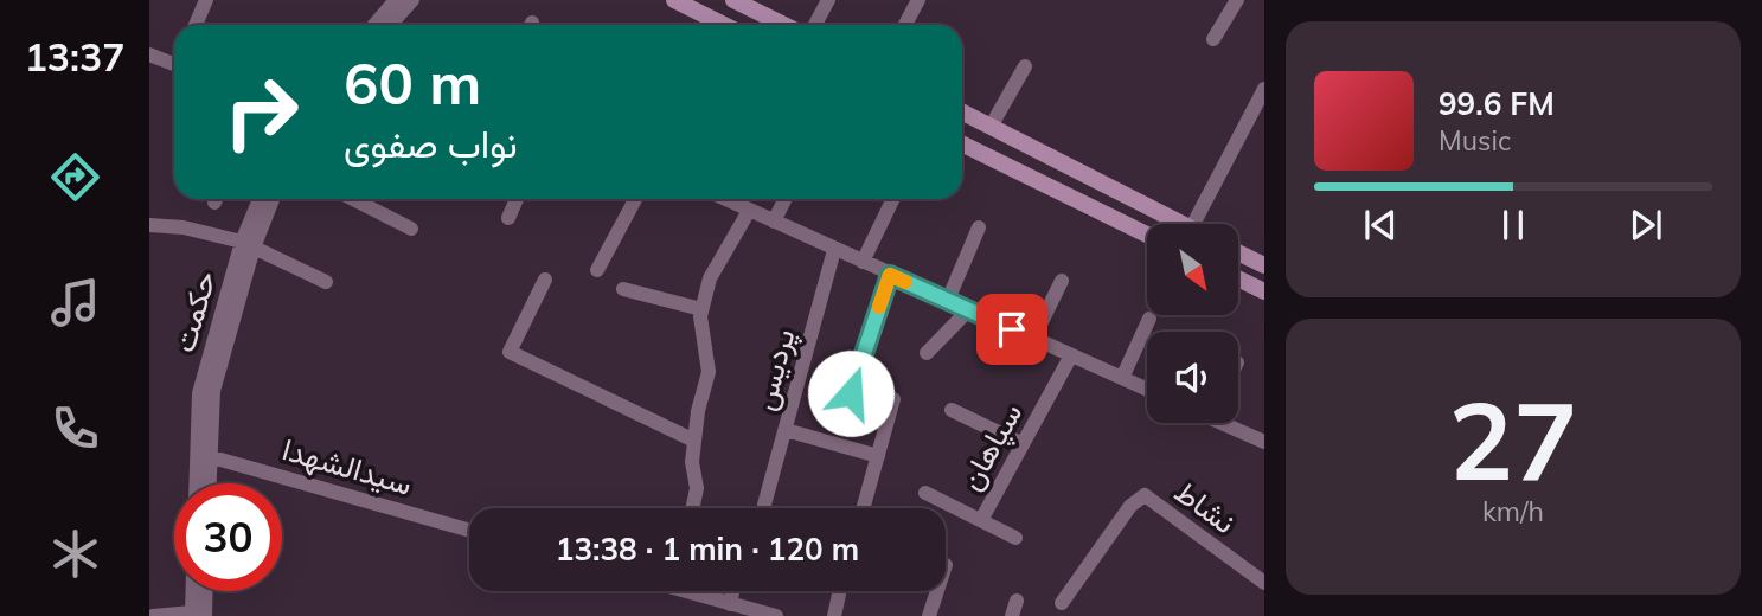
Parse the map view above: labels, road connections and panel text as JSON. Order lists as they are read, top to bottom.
{
  "streets": {
    "street": [
      "حکمت",
      "پردیس",
      "سپاهان",
      "سیدالشهدا",
      "نشاط"
    ]
  },
  "crossings": [
    ["حکمت", "سیدالشهدا"]
  ],
  "north": "bottom right",
  "page": {
    "tabs": "13:37",
    "turn": ["60 m", "نواب صفوی"],
    "song": ["99.6 FM", "Music"],
    "tile": ["27", "km/h"],
    "limit": "30",
    "trip": "13:38 · 1 min · 120 m"
  }
}
